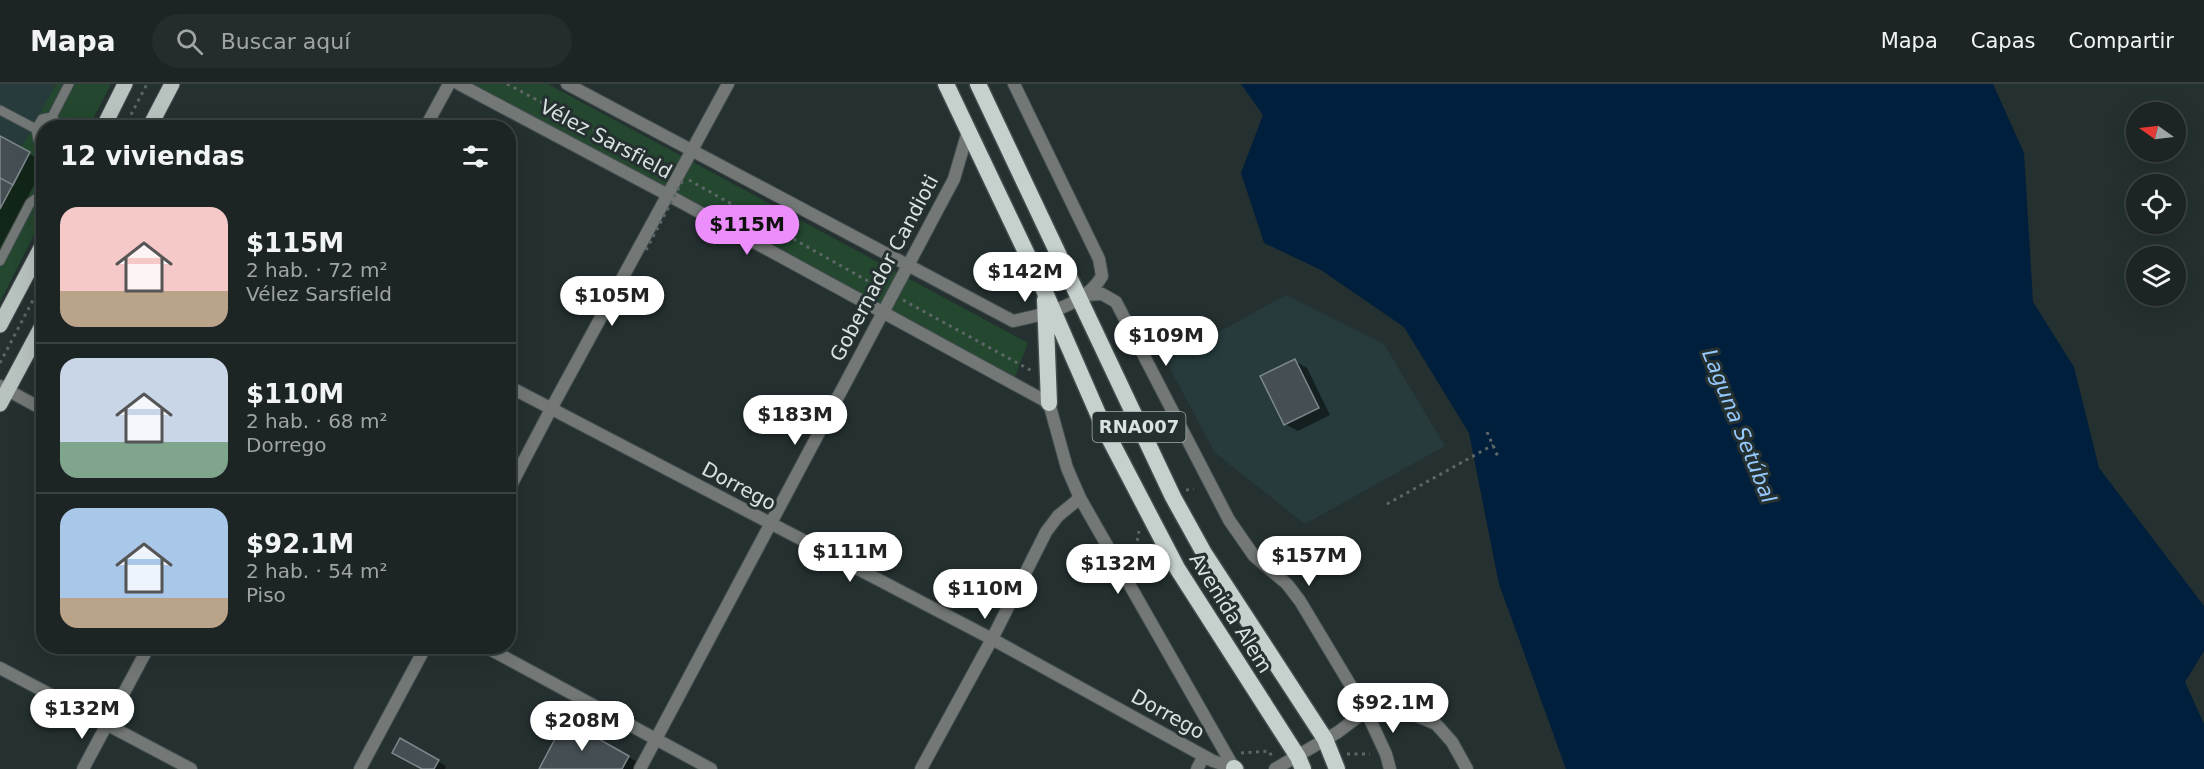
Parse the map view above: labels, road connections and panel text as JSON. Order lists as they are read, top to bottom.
{
  "streets": {
    "highway": ["RNA007", "Avenida Alem"],
    "street": ["Vélez Sarsfield", "Gobernador Candioti", "Dorrego"]
  },
  "crossings": [
    ["Vélez Sarsfield", "Gobernador Candioti"],
    ["Vélez Sarsfield", "Avenida Alem"],
    ["Gobernador Candioti", "Dorrego"],
    ["Gobernador Candioti", "Avenida Alem"]
  ],
  "water": ["Laguna Setúbal"],
  "north": "left",
  "page": {
    "header": "Mapa",
    "search": "Buscar aquí",
    "nav": ["Mapa", "Capas", "Compartir"],
    "heading": "12 viviendas",
    "list": [
      {
        "name": "$115M",
        "note": "2 hab. · 72 m² · Vélez Sarsfield"
      },
      {
        "name": "$110M",
        "note": "2 hab. · 68 m² · Dorrego"
      },
      {
        "name": "$92.1M",
        "note": "2 hab. · 54 m² · Piso"
      }
    ],
    "price": [
      "$115M",
      "$142M",
      "$105M",
      "$109M",
      "$183M",
      "$111M",
      "$157M",
      "$132M",
      "$110M",
      "$92.1M",
      "$132M",
      "$208M"
    ]
  }
}
